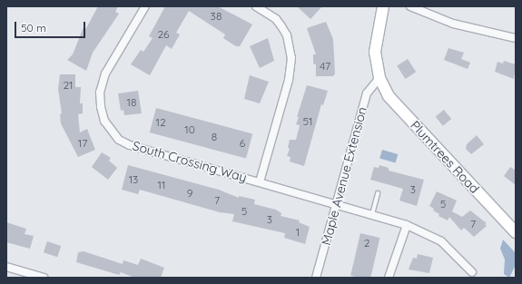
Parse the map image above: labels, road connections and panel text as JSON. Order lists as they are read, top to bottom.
{
  "streets": {
    "main road": ["Plumtrees Road"],
    "street": ["South Crossing Way", "Maple Avenue Extension"]
  },
  "crossings": [
    ["Plumtrees Road", "Maple Avenue Extension"],
    ["South Crossing Way", "Maple Avenue Extension"]
  ],
  "house_numbers": [
    "38",
    "26",
    "47",
    "21",
    "18",
    "51",
    "12",
    "10",
    "8",
    "17",
    "6",
    "13",
    "11",
    "3",
    "9",
    "7",
    "5",
    "5",
    "3",
    "7",
    "1",
    "2"
  ],
  "scale_bar": "50 m"
}
